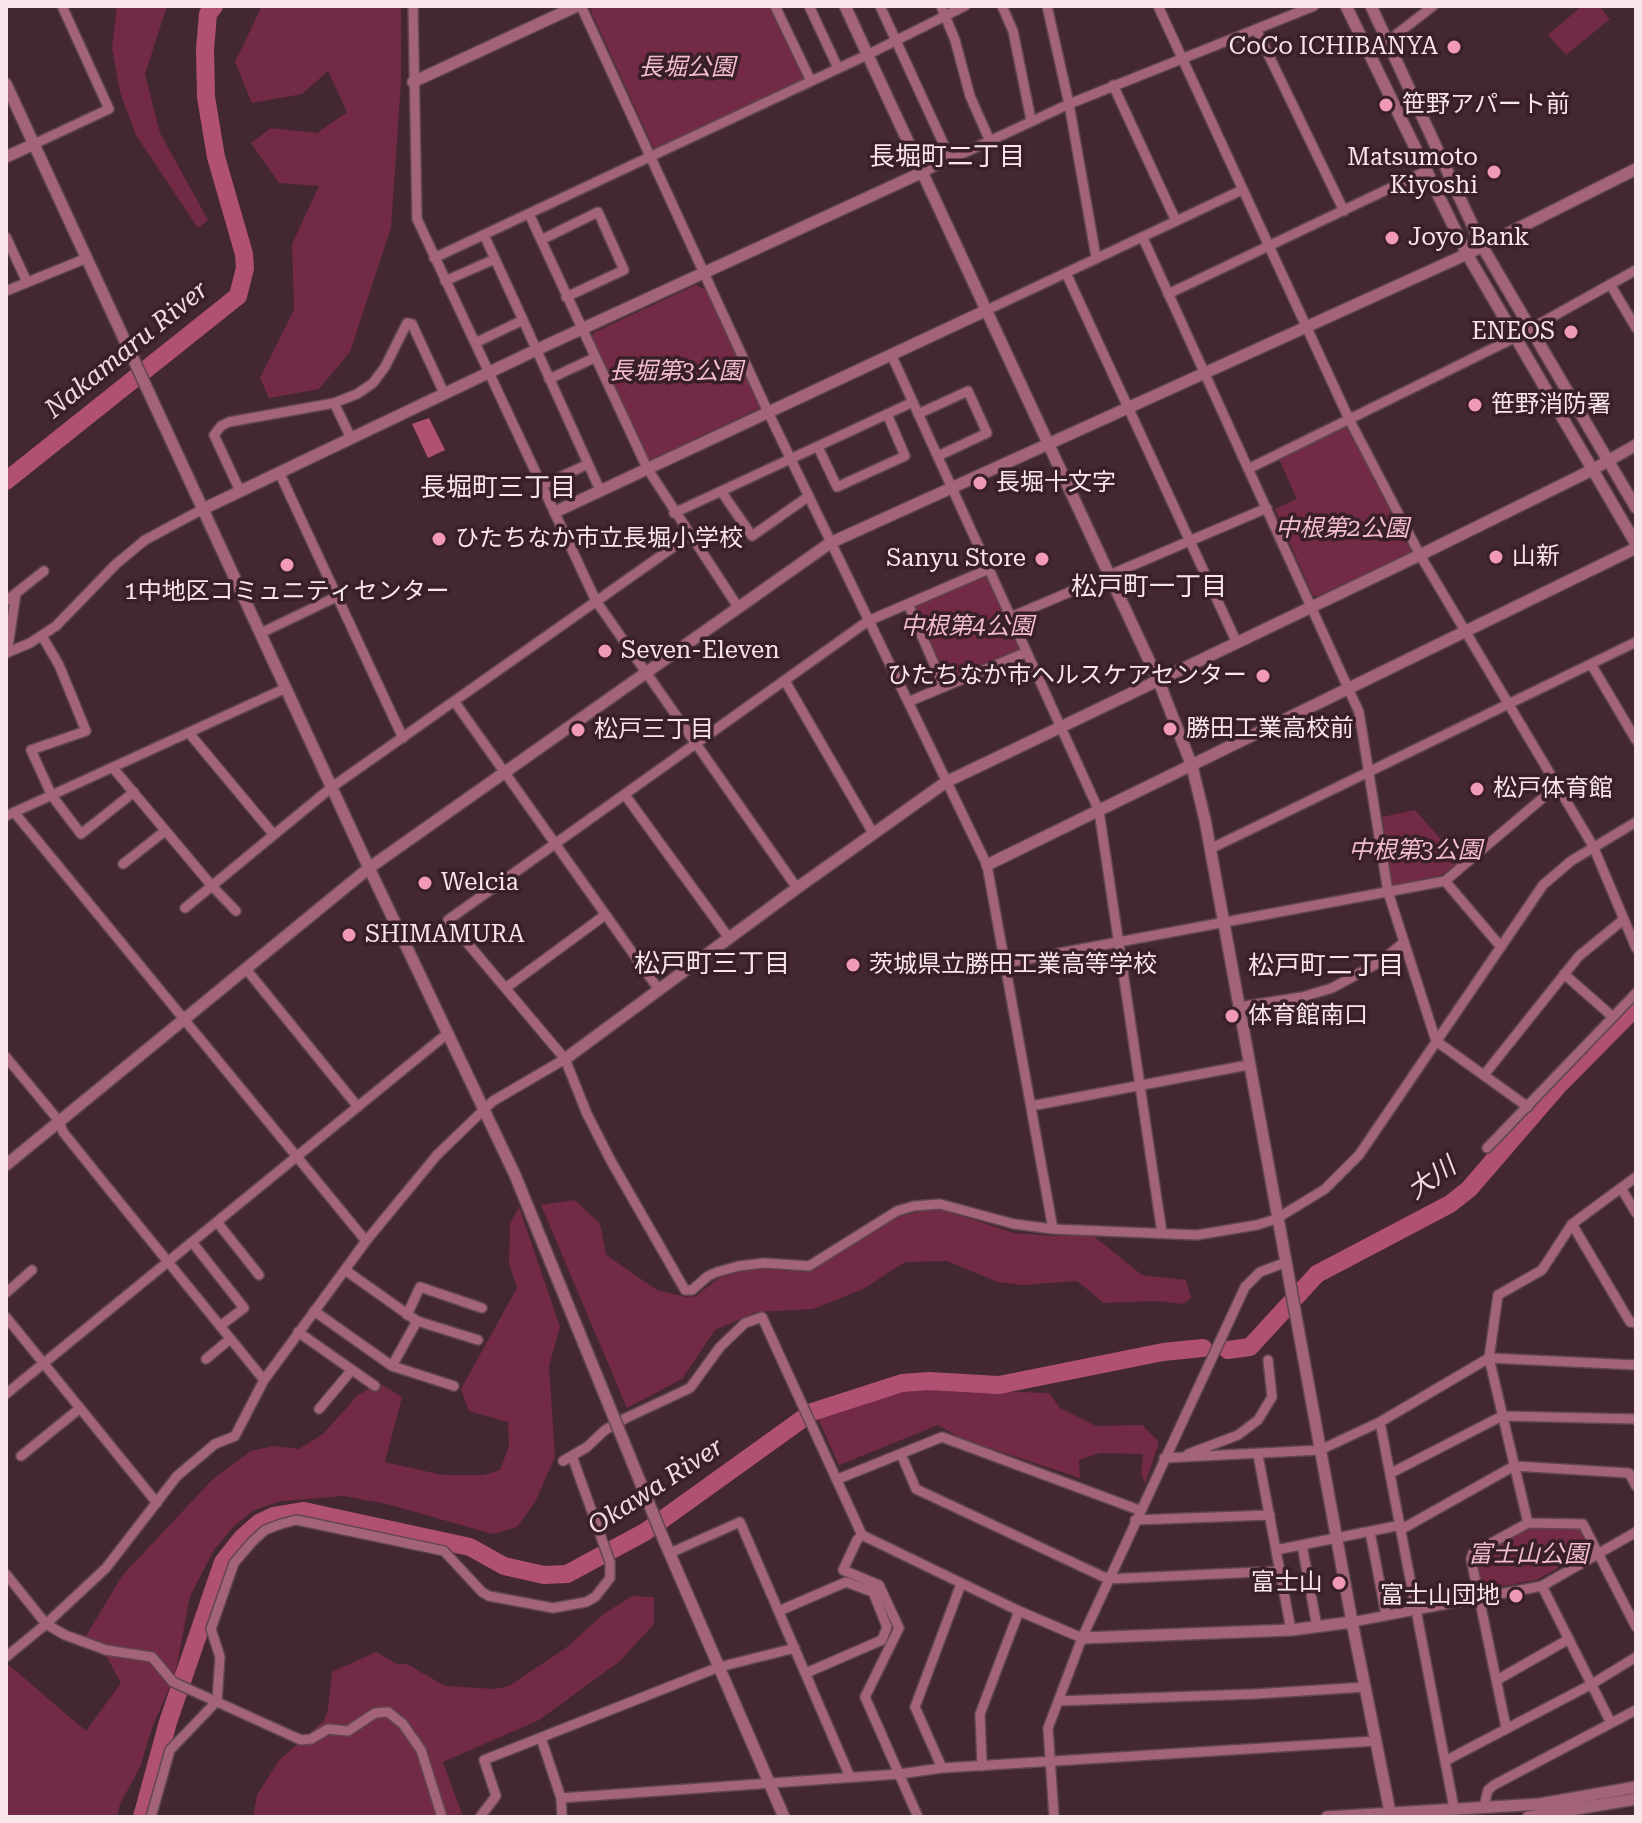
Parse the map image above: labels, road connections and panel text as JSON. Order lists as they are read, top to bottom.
{
  "districts": [
    "長堀町二丁目",
    "長堀町三丁目",
    "松戸町一丁目",
    "松戸町三丁目",
    "松戸町二丁目"
  ],
  "water": ["Nakamaru River", "大川", "Okawa River"],
  "parks": [
    "長堀公園",
    "長堀第3公園",
    "中根第2公園",
    "中根第4公園",
    "中根第3公園",
    "富士山公園"
  ],
  "places": [
    "CoCo ICHIBANYA",
    "笹野アパート前",
    "Matsumoto Kiyoshi",
    "Joyo Bank",
    "ENEOS",
    "笹野消防署",
    "長堀十文字",
    "ひたちなか市立長堀小学校",
    "山新",
    "Sanyu Store",
    "1中地区コミュニティセンター",
    "Seven-Eleven",
    "ひたちなか市ヘルスケアセンター",
    "勝田工業高校前",
    "松戸三丁目",
    "松戸体育館",
    "Welcia",
    "SHIMAMURA",
    "茨城県立勝田工業高等学校",
    "体育館南口",
    "富士山",
    "富士山団地"
  ]
}
